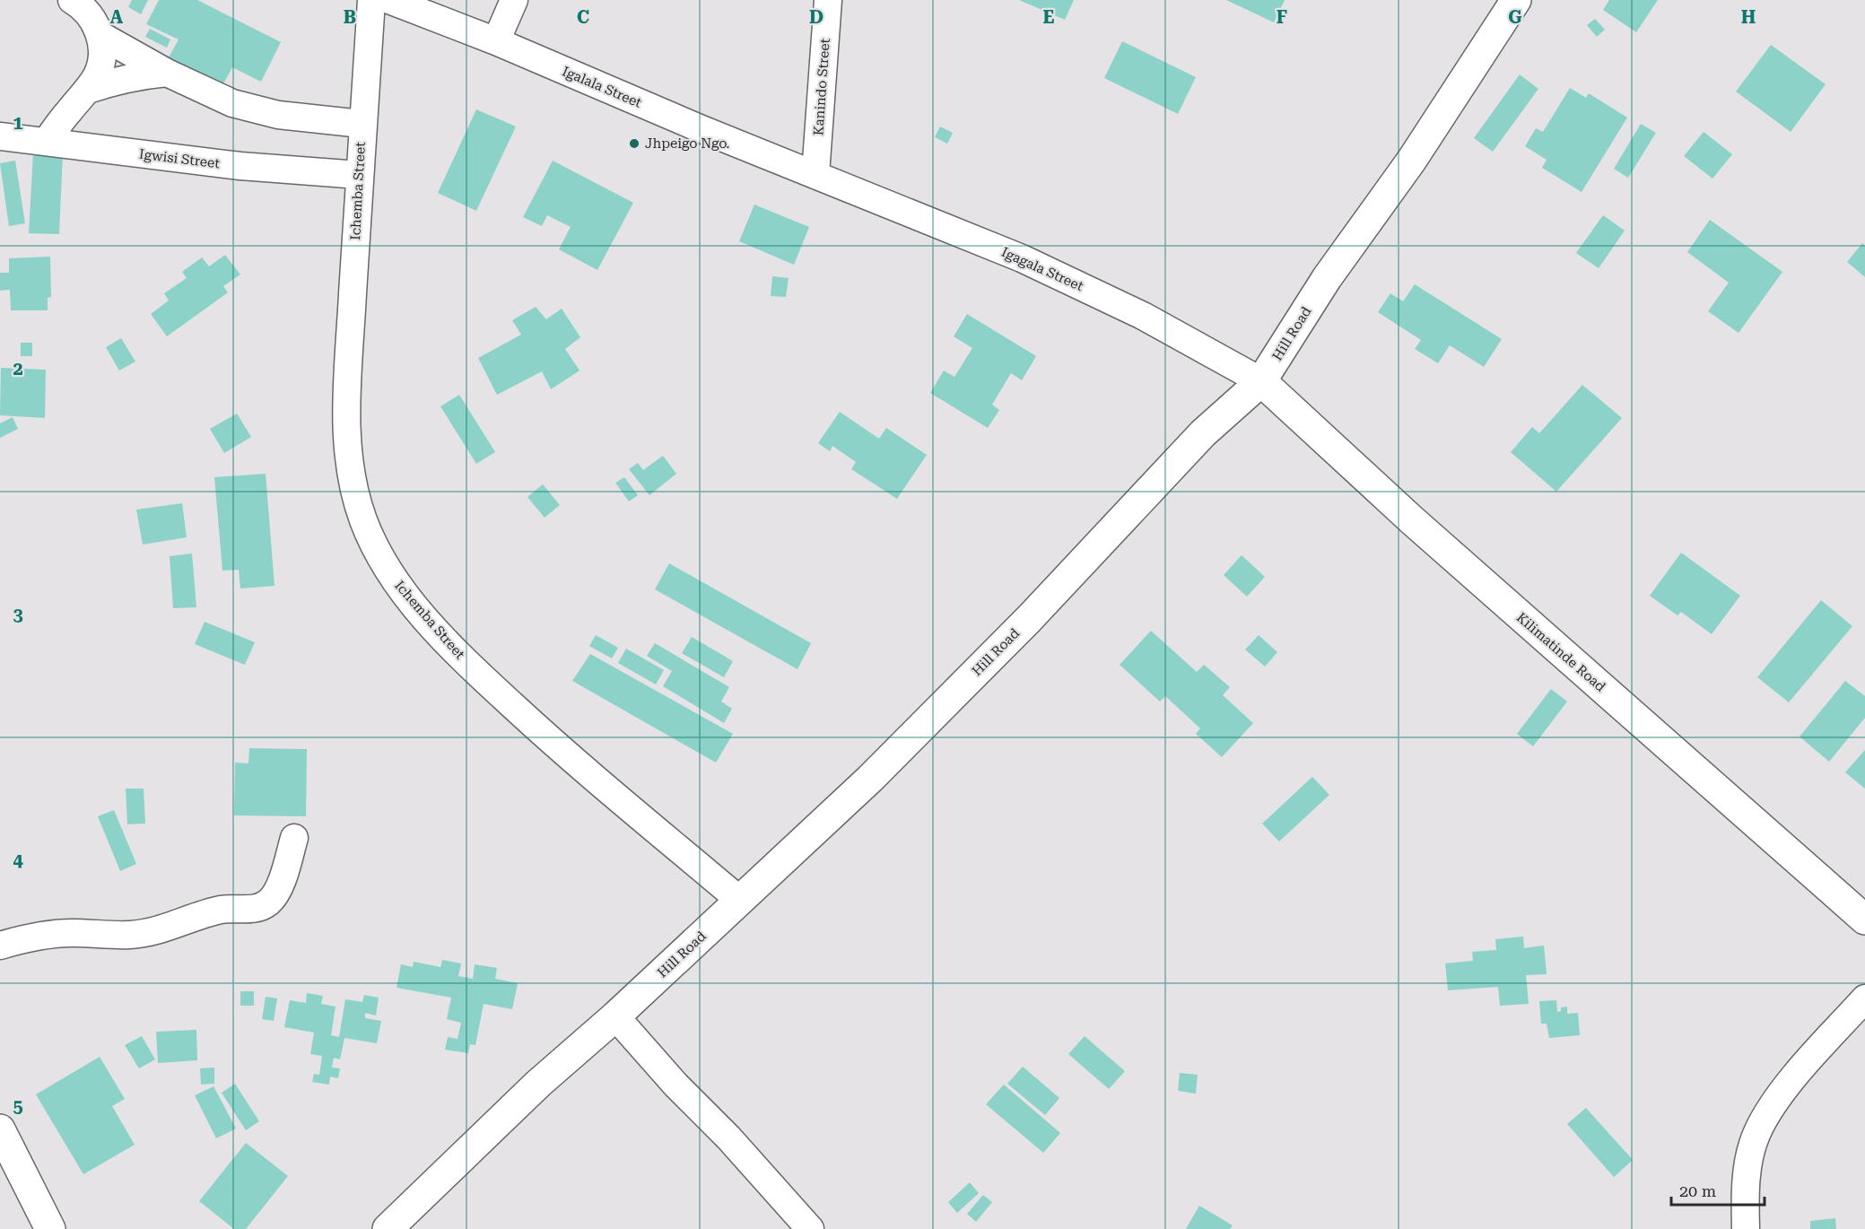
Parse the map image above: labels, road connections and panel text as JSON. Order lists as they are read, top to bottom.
{
  "streets": {
    "main road": ["Hill Road", "Kilimatinde Road"],
    "street": [
      "Igalala Street",
      "Kanindo Street",
      "Igwisi Street",
      "Ichemba Street",
      "Igagala Street"
    ]
  },
  "crossings": [
    ["Igalala Street", "Kanindo Street"],
    ["Igalala Street", "Igagala Street"],
    ["Kanindo Street", "Igagala Street"],
    ["Igwisi Street", "Ichemba Street"],
    ["Ichemba Street", "Hill Road"],
    ["Igagala Street", "Hill Road"],
    ["Igagala Street", "Kilimatinde Road"],
    ["Hill Road", "Kilimatinde Road"]
  ],
  "places": ["Jhpeigo Ngo."],
  "scale_bar": "20 m",
  "grid": {
    "columns": [
      "A",
      "B",
      "C",
      "D",
      "E",
      "F",
      "G",
      "H"
    ],
    "rows": [
      "1",
      "2",
      "3",
      "4",
      "5"
    ]
  }
}
